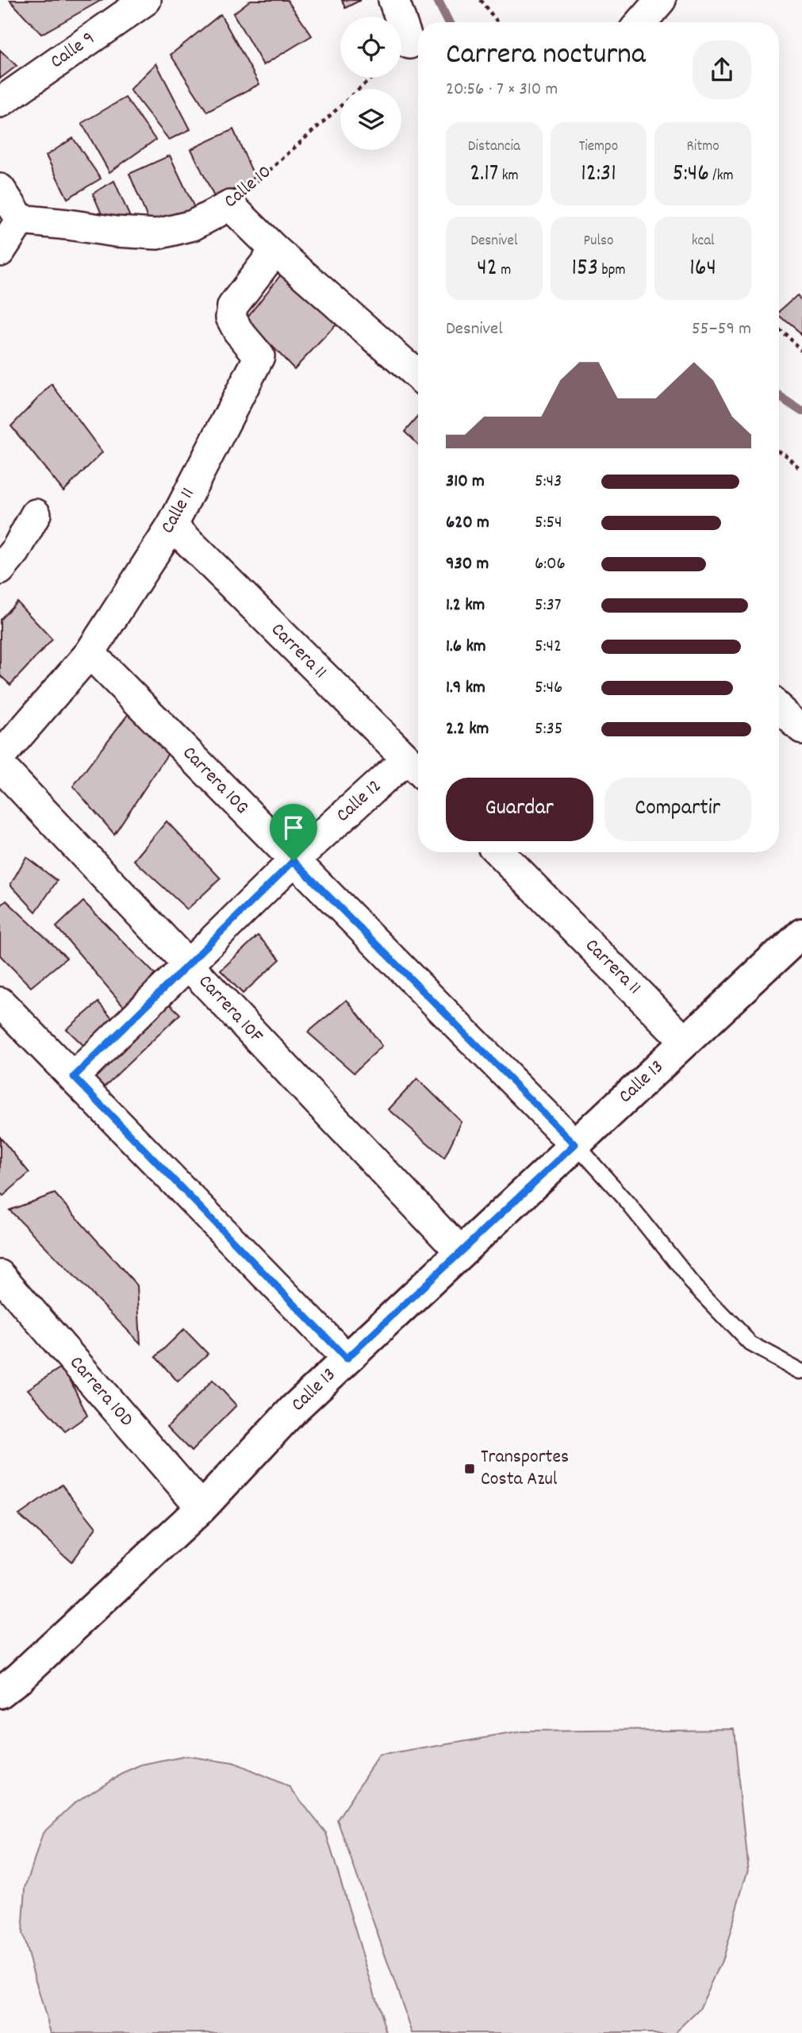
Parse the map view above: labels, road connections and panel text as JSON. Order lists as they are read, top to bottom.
{
  "streets": {
    "street": [
      "Calle 9",
      "Calle 10",
      "Calle 11",
      "Carrera 11",
      "Carrera 10G",
      "Calle 12",
      "Carrera 10F",
      "Calle 13",
      "Carrera 10D"
    ]
  },
  "crossings": [
    ["Calle 11", "Carrera 11"],
    ["Calle 11", "Carrera 10G"],
    ["Carrera 11", "Calle 12"],
    ["Carrera 11", "Calle 13"],
    ["Carrera 10G", "Calle 12"],
    ["Carrera 10G", "Calle 13"],
    ["Calle 12", "Carrera 10F"],
    ["Carrera 10F", "Calle 13"],
    ["Calle 13", "Carrera 10D"]
  ],
  "places": {
    "transit": ["Transportes Costa Azul"]
  },
  "page": {
    "heading": ["Carrera nocturna", "20:56 · 7 × 310 m"],
    "stats": [
      ["Distancia", "2.17 km"],
      ["Tiempo", "12:31"],
      ["Ritmo", "5:46 /km"],
      ["Desnivel", "42 m"],
      ["Pulso", "153 bpm"],
      ["kcal", "164"]
    ],
    "chart": ["Desnivel", "55–59 m"],
    "list": [
      {
        "name": "310 m",
        "note": "5:43"
      },
      {
        "name": "620 m",
        "note": "5:54"
      },
      {
        "name": "930 m",
        "note": "6:06"
      },
      {
        "name": "1.2 km",
        "note": "5:37"
      },
      {
        "name": "1.6 km",
        "note": "5:42"
      },
      {
        "name": "1.9 km",
        "note": "5:46"
      },
      {
        "name": "2.2 km",
        "note": "5:35"
      }
    ],
    "buttons": ["Guardar", "Compartir"]
  }
}
